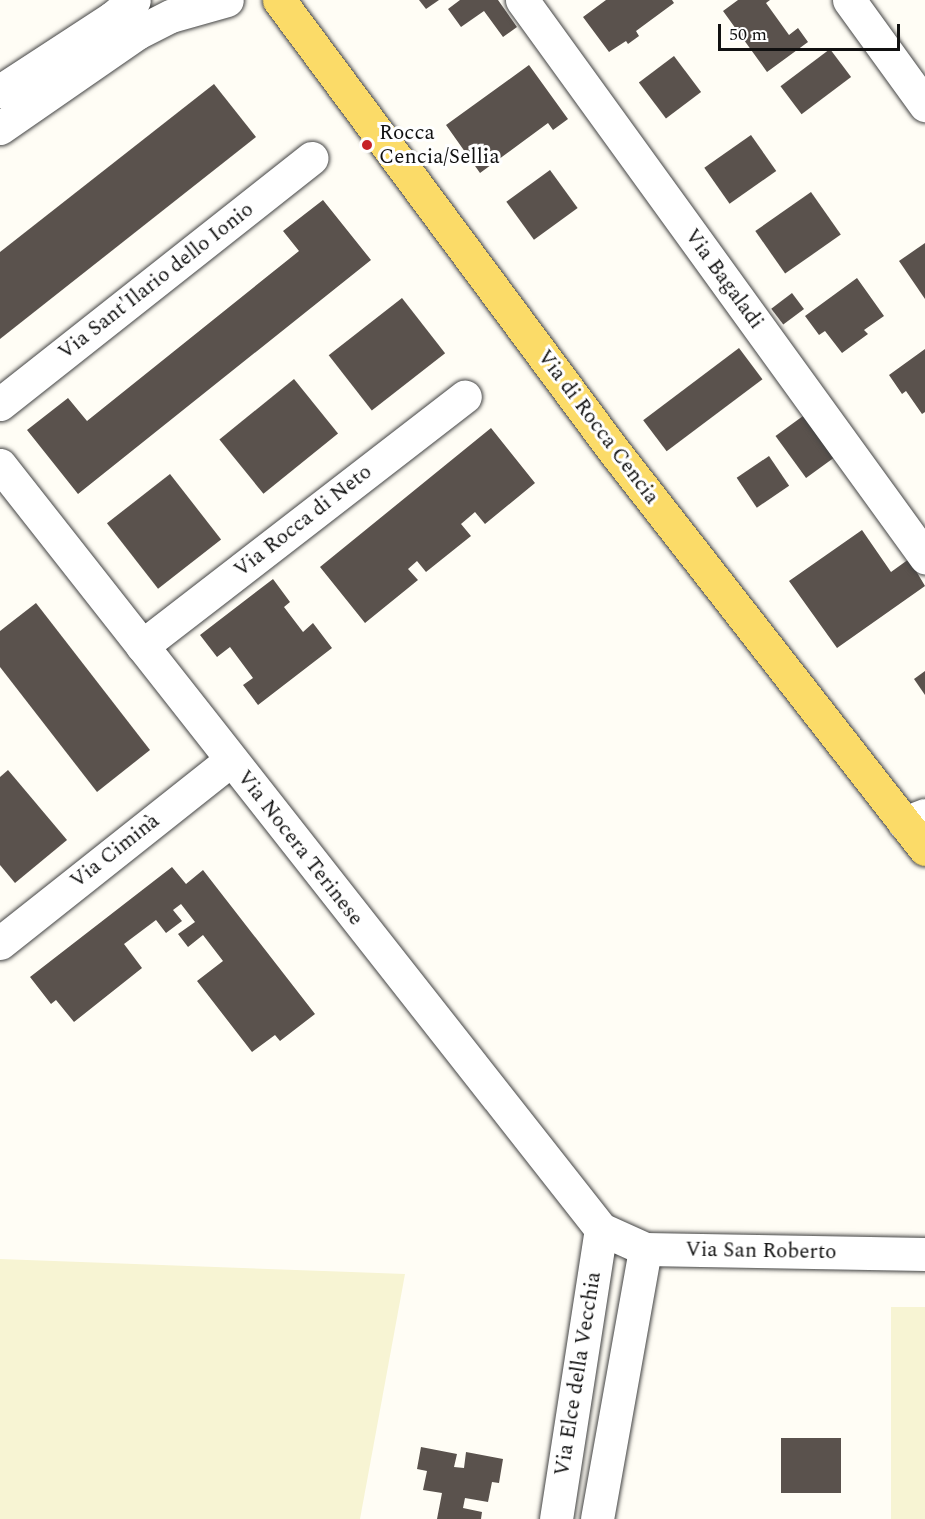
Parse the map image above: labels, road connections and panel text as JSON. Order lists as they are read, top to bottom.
{
  "streets": {
    "main road": ["Via di Rocca Cencia"],
    "street": [
      "Via Bagaladi",
      "Via Sant'Ilario dello Ionio",
      "Via Rocca di Neto",
      "Via Nocera Terinese",
      "Via Ciminà",
      "Via San Roberto",
      "Via Elce della Vecchia"
    ]
  },
  "crossings": [
    ["Via Rocca di Neto", "Via Nocera Terinese"],
    ["Via Nocera Terinese", "Via Ciminà"],
    ["Via Nocera Terinese", "Via San Roberto"],
    ["Via Nocera Terinese", "Via Elce della Vecchia"],
    ["Via San Roberto", "Via Elce della Vecchia"]
  ],
  "places": ["Rocca Cencia/Sellia"],
  "scale_bar": "50 m"
}
